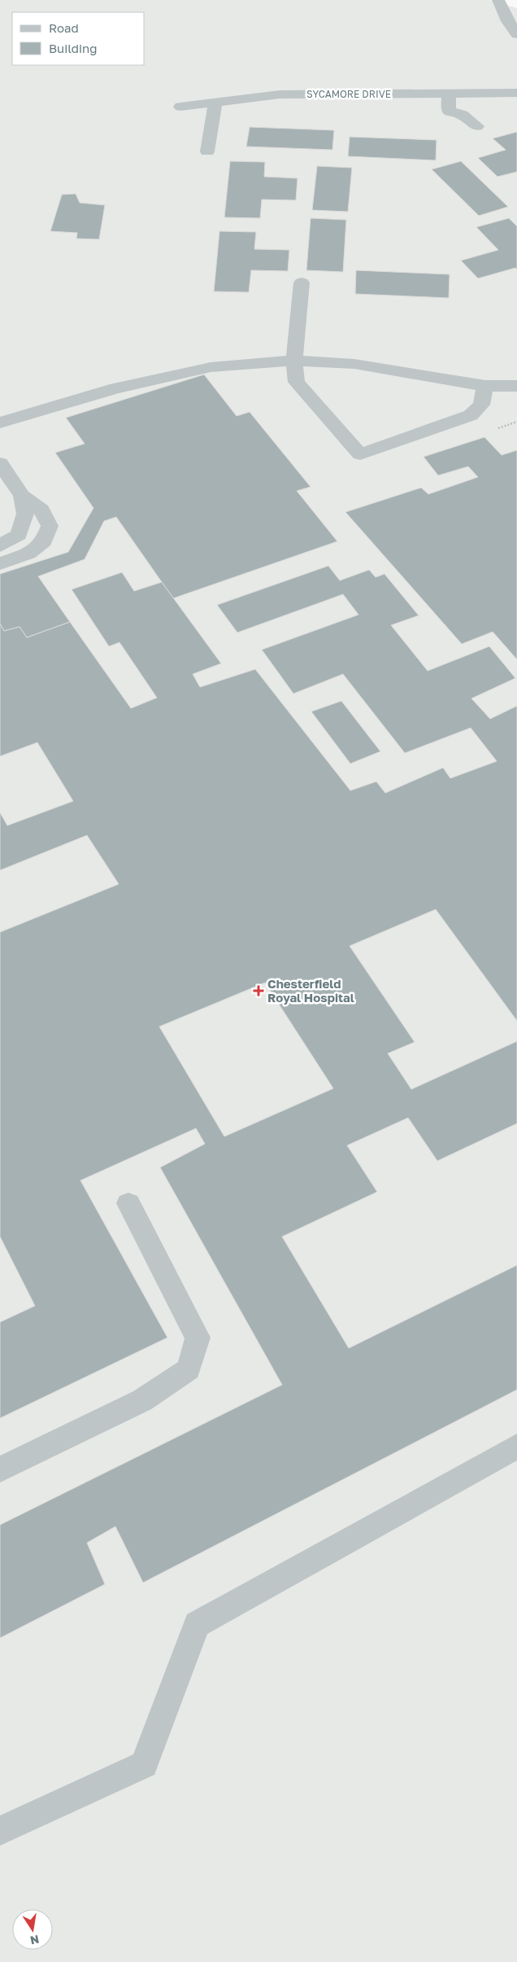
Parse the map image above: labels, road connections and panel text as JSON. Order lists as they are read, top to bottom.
{
  "streets": {
    "street": ["SYCAMORE DRIVE"]
  },
  "places": {
    "health": ["Chesterfield Royal Hospital"]
  },
  "legend": ["Road", "Building"],
  "north": "bottom"
}
